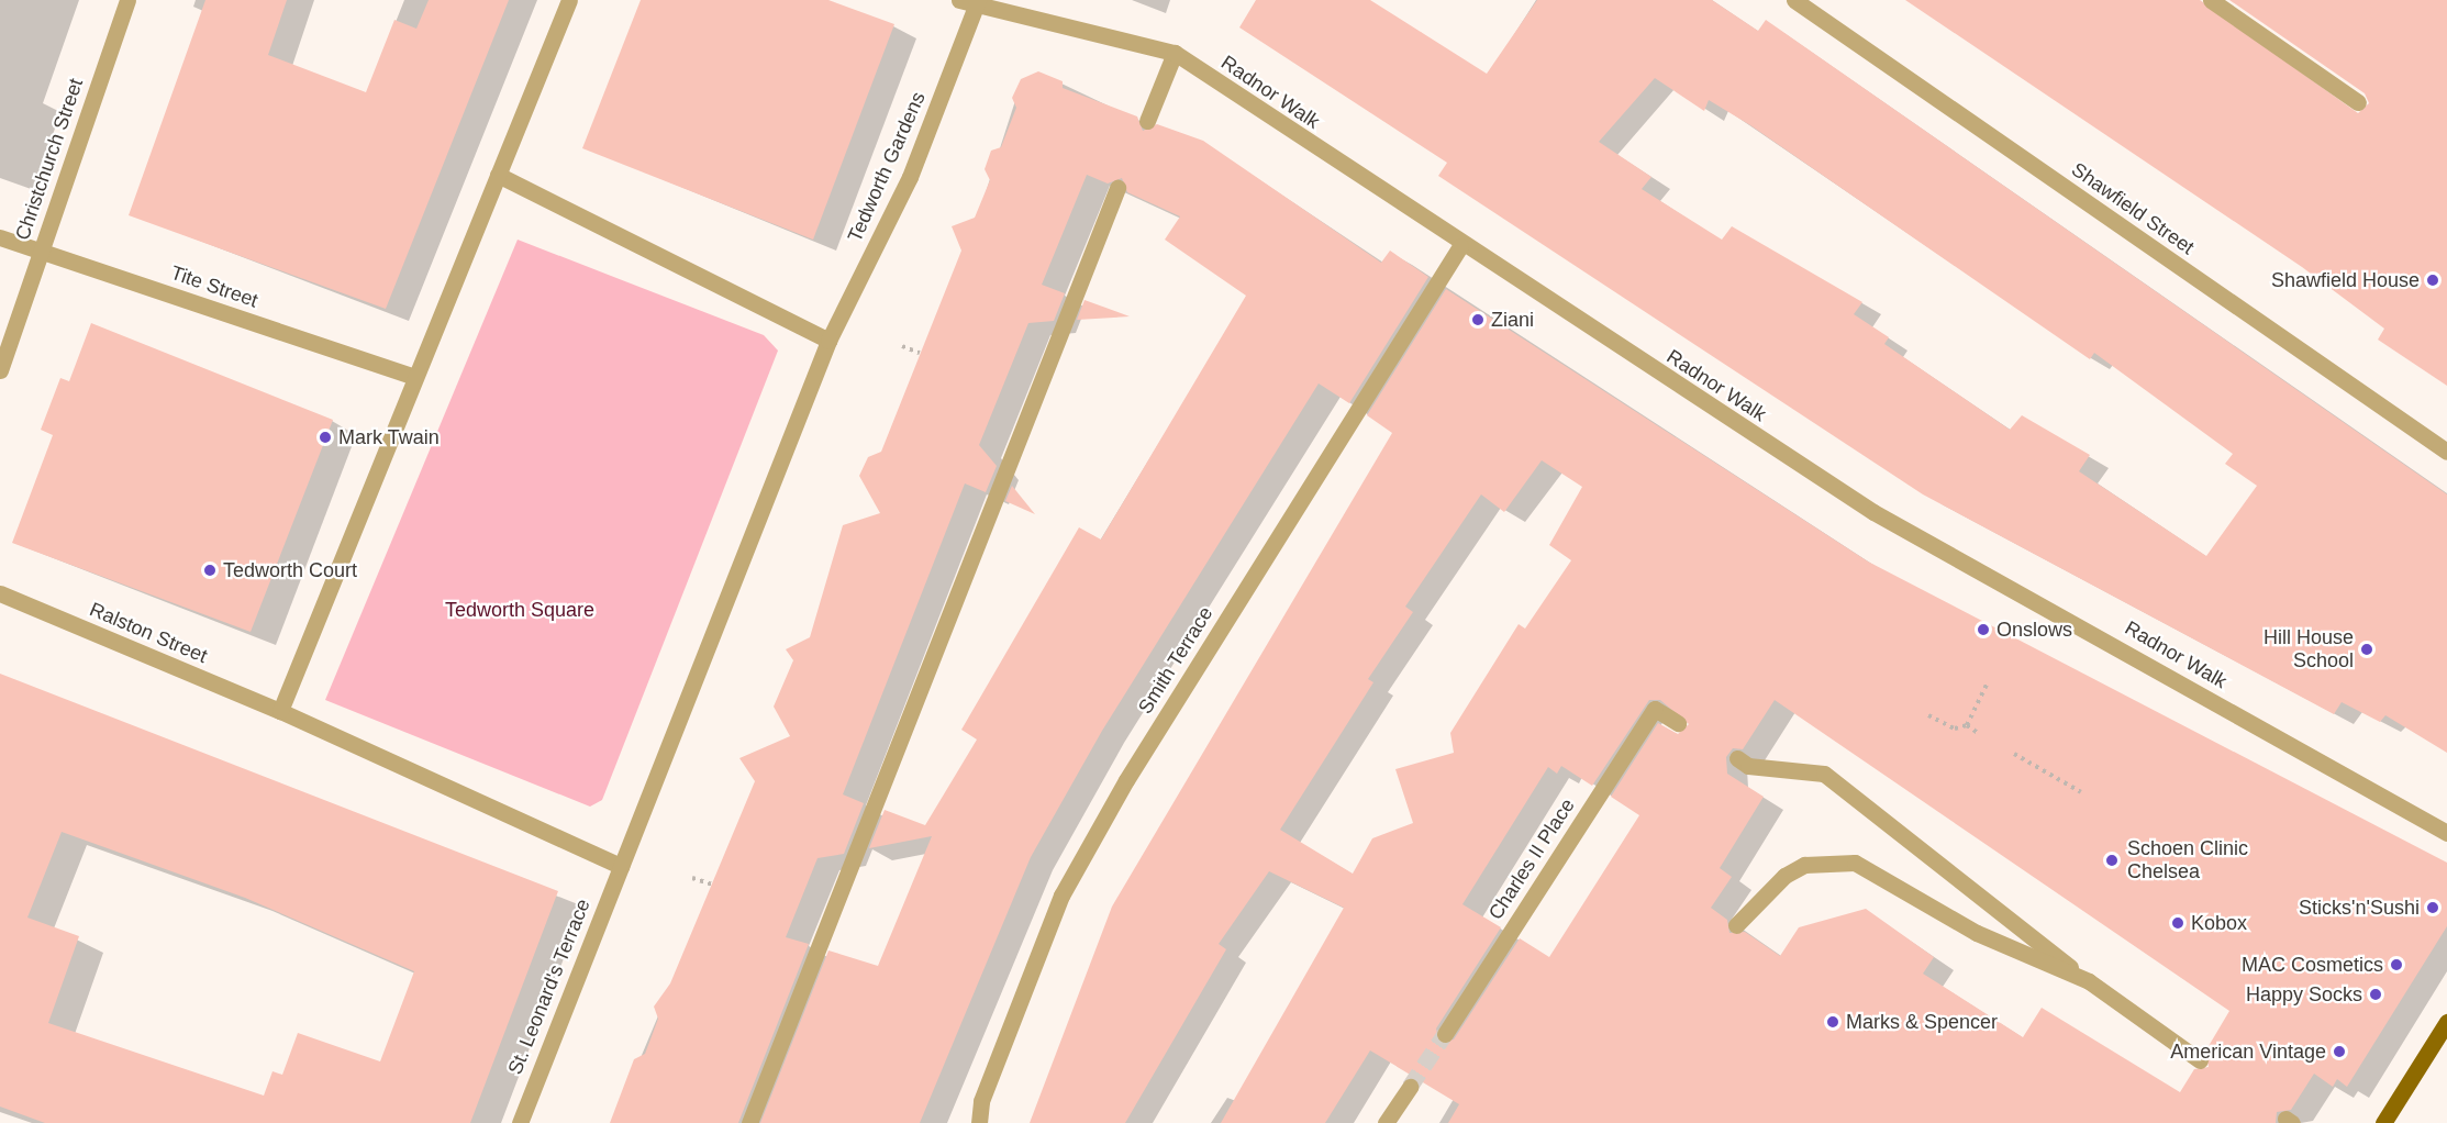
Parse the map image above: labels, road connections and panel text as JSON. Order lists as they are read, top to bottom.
{
  "streets": {
    "street": [
      "Radnor Walk",
      "Christchurch Street",
      "Tedworth Gardens",
      "Shawfield Street",
      "Tite Street",
      "Ralston Street",
      "Smith Terrace",
      "Charles II Place",
      "St. Leonard's Terrace"
    ]
  },
  "crossings": [
    ["Radnor Walk", "Tedworth Gardens"],
    ["Radnor Walk", "Smith Terrace"],
    ["Christchurch Street", "Tite Street"]
  ],
  "parks": ["Tedworth Square"],
  "places": [
    "Shawfield House",
    "Ziani",
    "Mark Twain",
    "Tedworth Court",
    "Onslows",
    "Hill House School",
    "Schoen Clinic Chelsea",
    "Sticks'n'Sushi",
    "Kobox",
    "MAC Cosmetics",
    "Happy Socks",
    "Marks & Spencer",
    "American Vintage"
  ]
}
